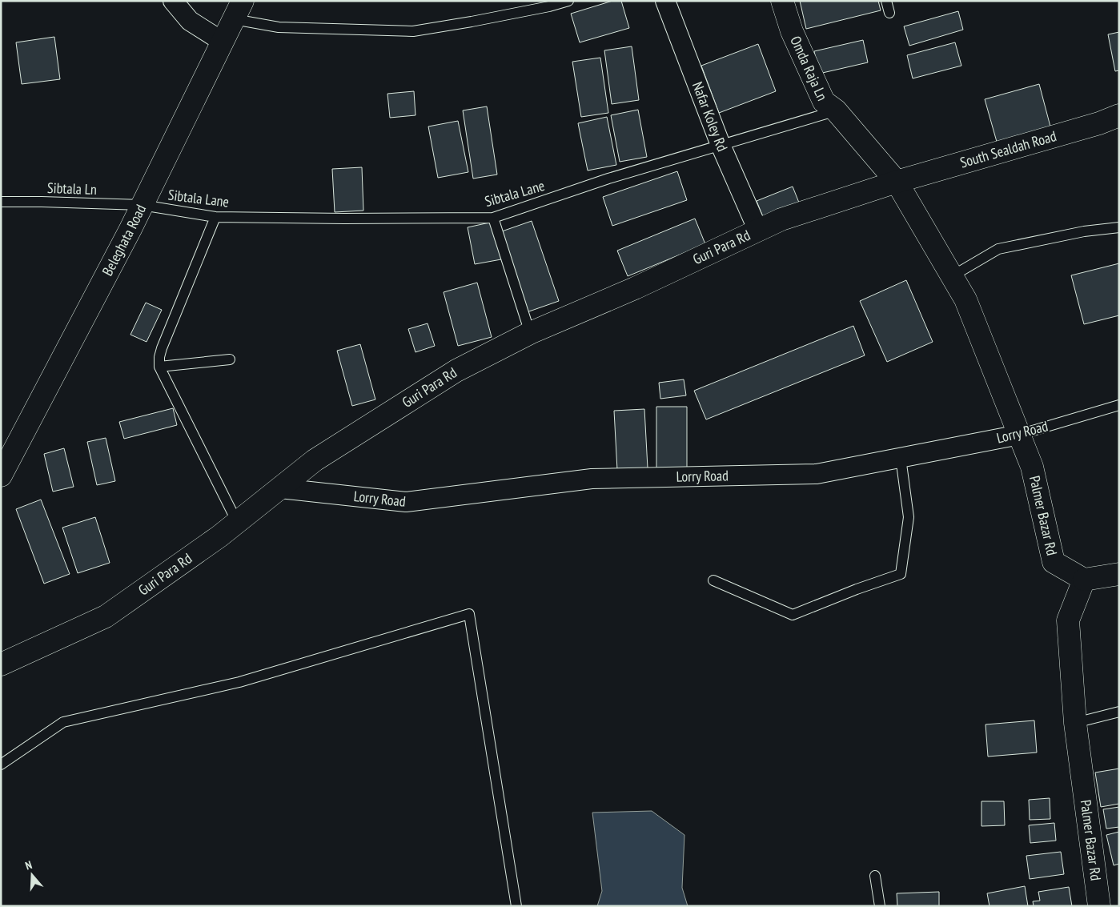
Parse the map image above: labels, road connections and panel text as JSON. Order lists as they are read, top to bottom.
{
  "streets": {
    "main road": [
      "Omda Raja Ln",
      "South Sealdah Road",
      "Beleghata Road",
      "Guri Para Rd",
      "Palmer Bazar Rd"
    ],
    "street": ["Nafar Koley Rd", "Lorry Road"],
    "lane": ["Sibtala Ln", "Sibtala Lane"]
  },
  "crossings": [
    ["Omda Raja Ln", "South Sealdah Road"],
    ["Omda Raja Ln", "Sibtala Lane"],
    ["Omda Raja Ln", "Guri Para Rd"],
    ["Omda Raja Ln", "Palmer Bazar Rd"],
    ["Nafar Koley Rd", "Sibtala Lane"],
    ["Nafar Koley Rd", "Guri Para Rd"],
    ["South Sealdah Road", "Guri Para Rd"],
    ["South Sealdah Road", "Palmer Bazar Rd"],
    ["Sibtala Ln", "Sibtala Lane"],
    ["Sibtala Ln", "Beleghata Road"],
    ["Sibtala Lane", "Beleghata Road"],
    ["Guri Para Rd", "Lorry Road"],
    ["Guri Para Rd", "Palmer Bazar Rd"],
    ["Lorry Road", "Palmer Bazar Rd"]
  ],
  "north": "top"
}
